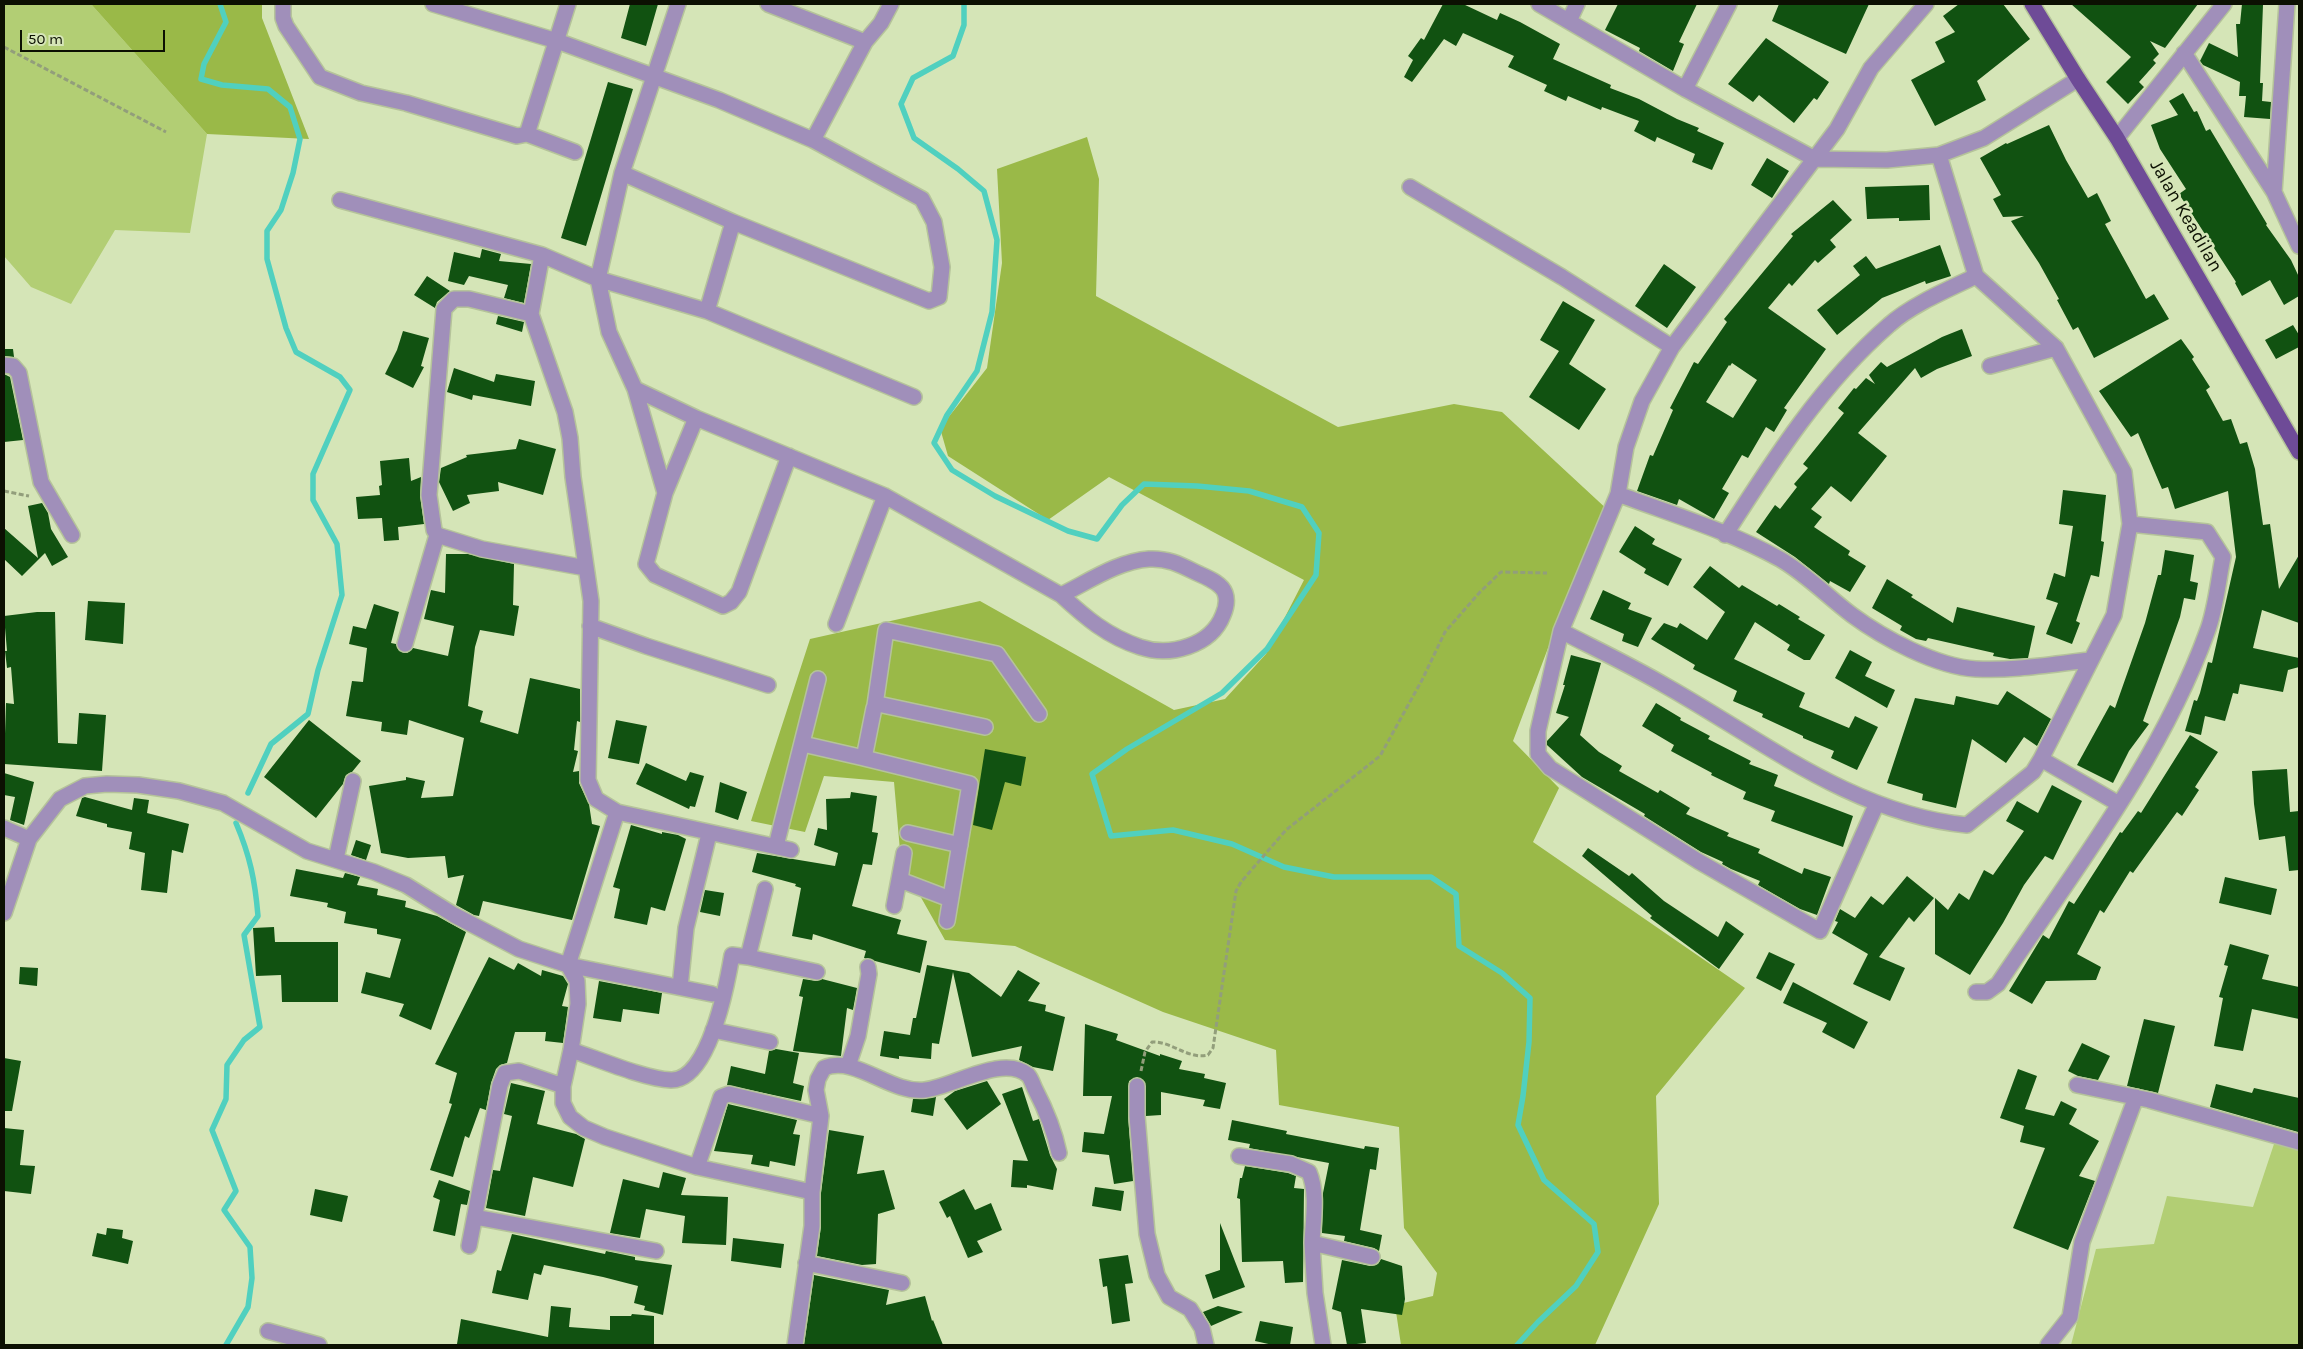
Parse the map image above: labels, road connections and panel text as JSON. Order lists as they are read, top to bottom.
{
  "streets": {
    "main road": ["Jalan Keadilan"]
  },
  "scale_bar": "50 m"
}
